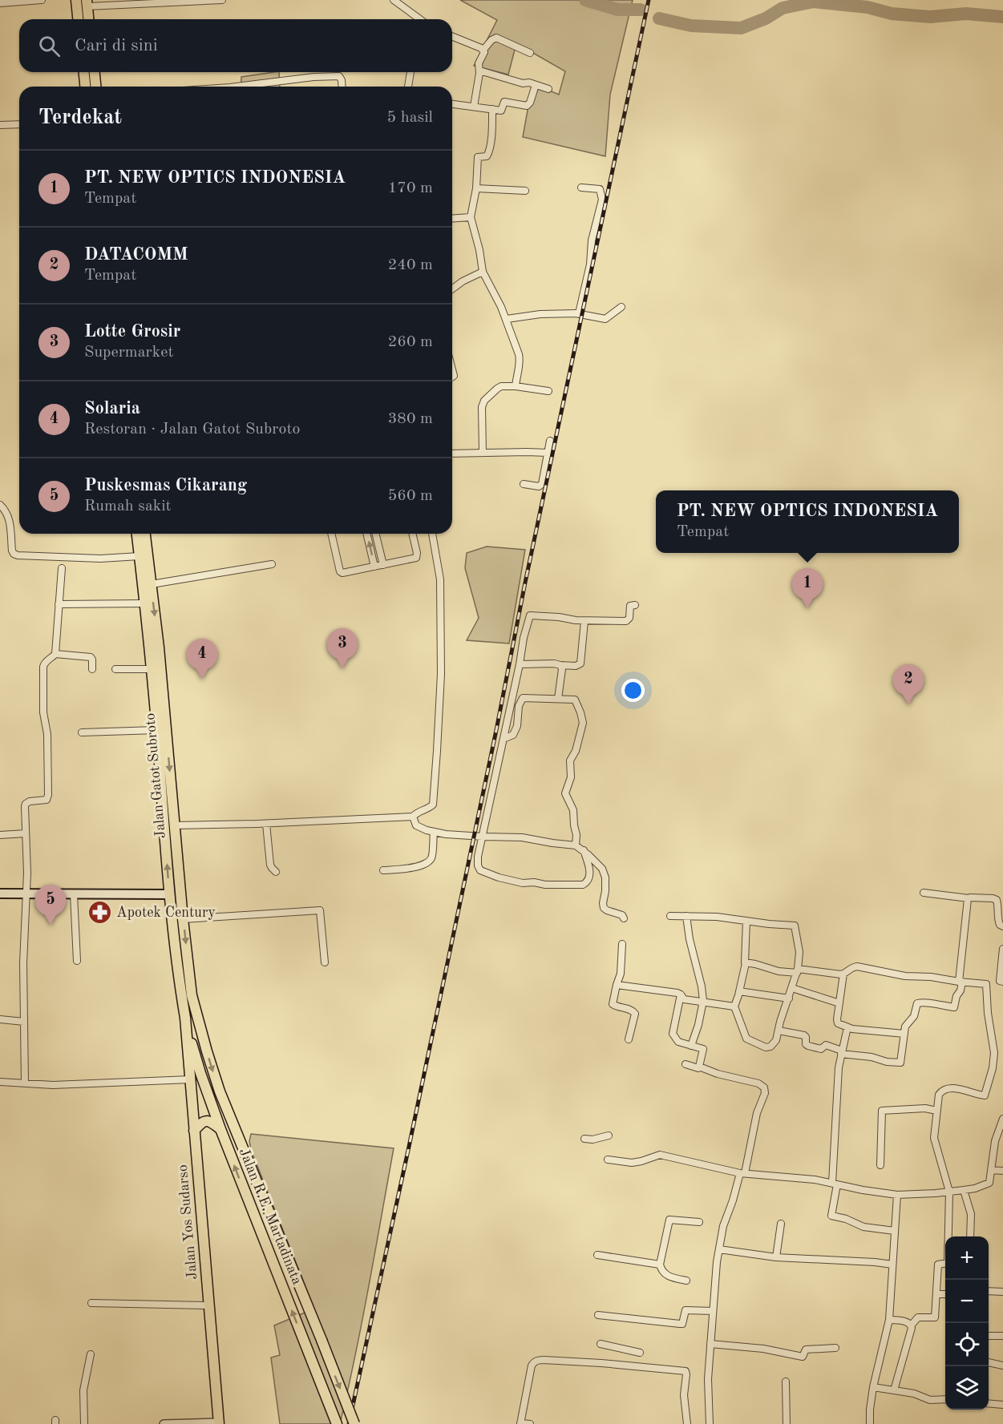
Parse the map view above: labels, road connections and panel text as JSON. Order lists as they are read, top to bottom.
{
  "streets": {
    "highway": ["Jalan Gatot Subroto", "Jalan R.E. Martadinata", "Jalan Yos Sudarso"]
  },
  "crossings": [
    ["Jalan Gatot Subroto", "Jalan R.E. Martadinata"],
    ["Jalan Gatot Subroto", "Jalan Yos Sudarso"],
    ["Jalan R.E. Martadinata", "Jalan Yos Sudarso"]
  ],
  "places": {
    "pharmacy": ["Apotek Century"]
  },
  "page": {
    "search": "Cari di sini",
    "heading": ["Terdekat", "5 hasil"],
    "list": [
      {
        "mark": "1",
        "name": "PT. NEW OPTICS INDONESIA",
        "note": "Tempat",
        "value": "170 m"
      },
      {
        "mark": "2",
        "name": "DATACOMM",
        "note": "Tempat",
        "value": "240 m"
      },
      {
        "mark": "3",
        "name": "Lotte Grosir",
        "note": "Supermarket",
        "value": "260 m"
      },
      {
        "mark": "4",
        "name": "Solaria",
        "note": "Restoran · Jalan Gatot Subroto",
        "value": "380 m"
      },
      {
        "mark": "5",
        "name": "Puskesmas Cikarang",
        "note": "Rumah sakit",
        "value": "560 m"
      }
    ],
    "popup": ["PT. NEW OPTICS INDONESIA", "Tempat"],
    "pins": [
      "1",
      "3",
      "4",
      "2",
      "5"
    ],
    "map_buttons": ["+", "−"]
  }
}
